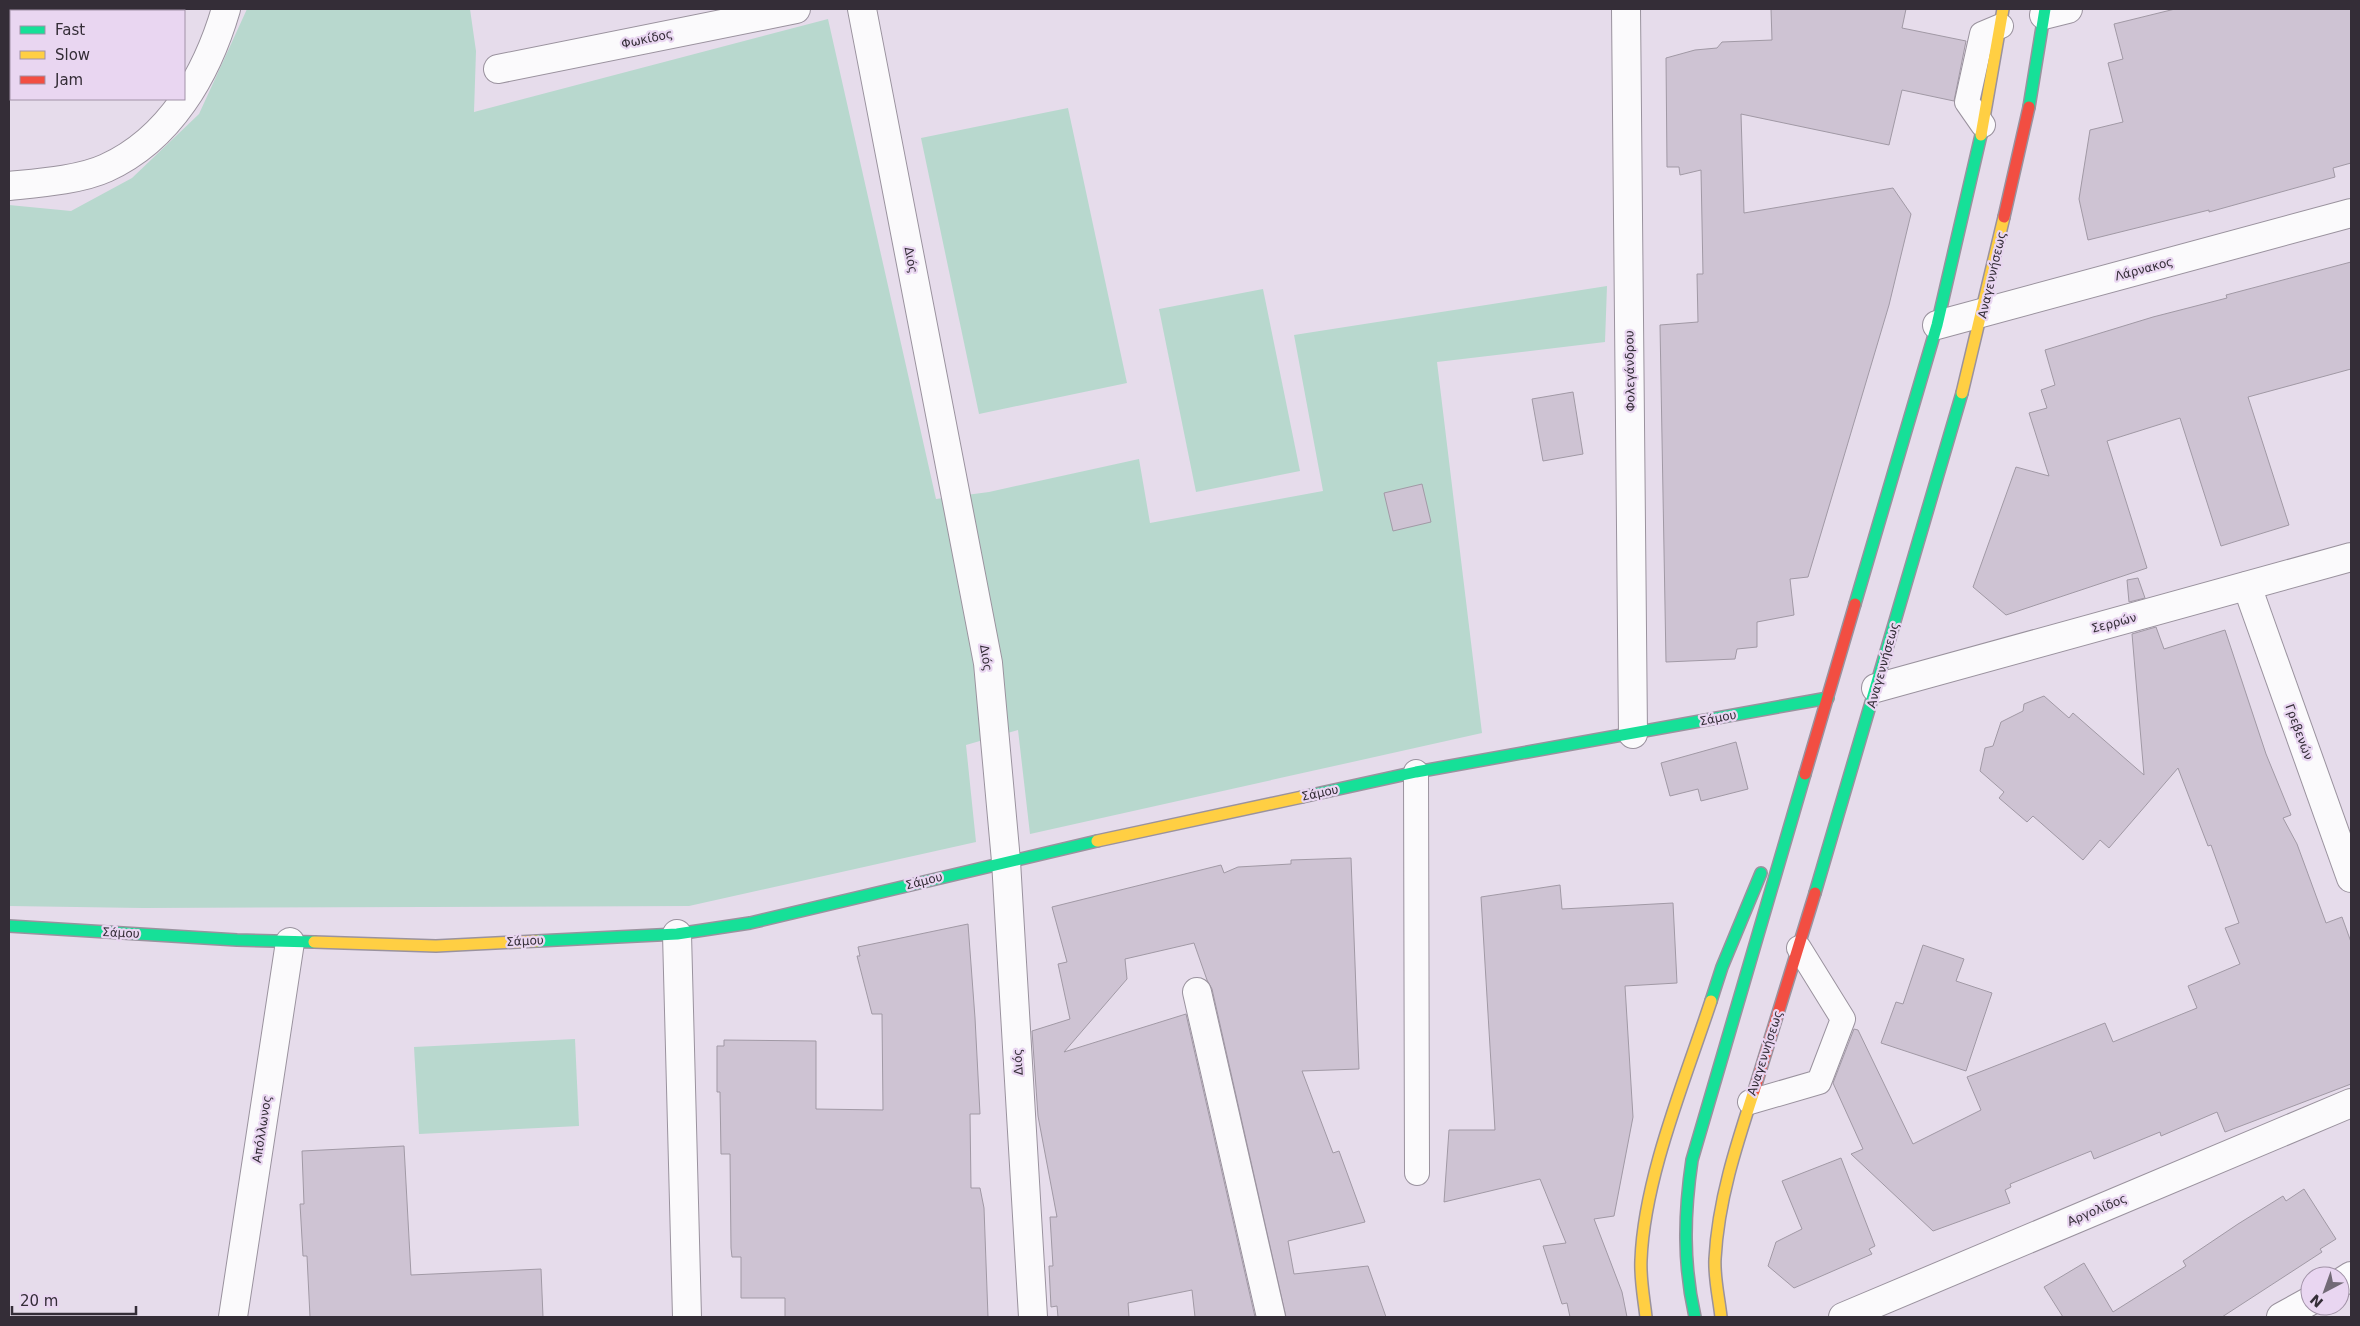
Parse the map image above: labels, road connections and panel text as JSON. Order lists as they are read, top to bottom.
{
  "streets": {
    "main road": ["Αναγεννήσεως", "Σάμου"],
    "street": [
      "Φωκίδος",
      "Διός",
      "Λάρνακος",
      "Φολεγάνδρου",
      "Σερρών",
      "Γρεβενών",
      "Απόλλωνος",
      "Αργολίδος"
    ]
  },
  "crossings": [
    ["Διός", "Σάμου"],
    ["Λάρνακος", "Αναγεννήσεως"],
    ["Αναγεννήσεως", "Σερρών"],
    ["Φολεγάνδρου", "Σάμου"],
    ["Σερρών", "Γρεβενών"],
    ["Σάμου", "Απόλλωνος"]
  ],
  "legend": ["Fast", "Slow", "Jam"],
  "scale_bar": "20 m",
  "north": "bottom left"
}
